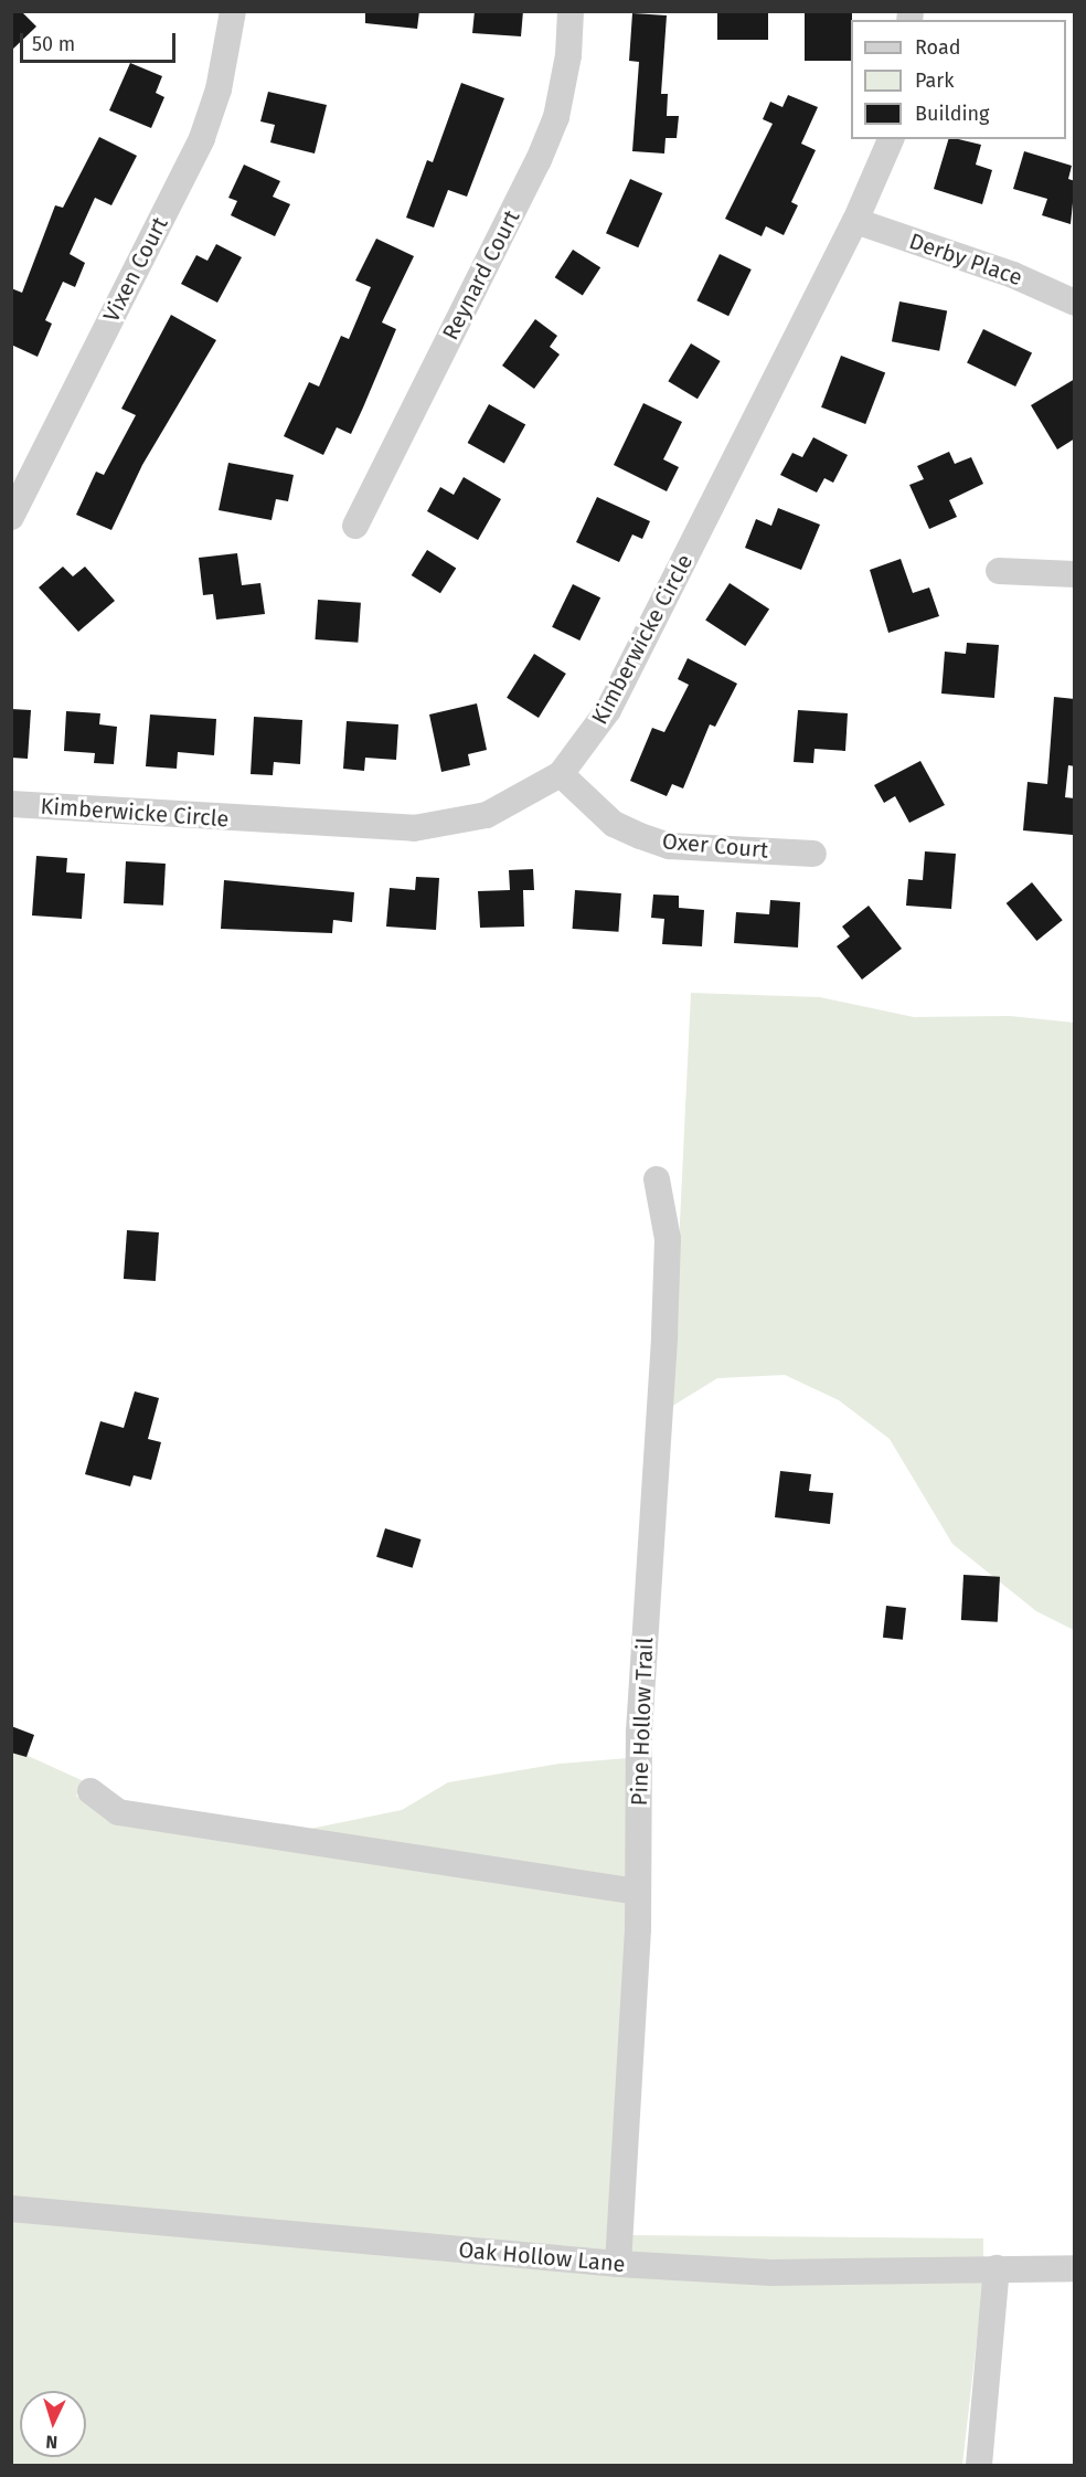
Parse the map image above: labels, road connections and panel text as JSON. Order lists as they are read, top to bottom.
{
  "streets": {
    "street": [
      "Derby Place",
      "Vixen Court",
      "Reynard Court",
      "Kimberwicke Circle",
      "Oxer Court",
      "Pine Hollow Trail",
      "Oak Hollow Lane"
    ]
  },
  "crossings": [
    ["Derby Place", "Kimberwicke Circle"],
    ["Kimberwicke Circle", "Oxer Court"],
    ["Pine Hollow Trail", "Oak Hollow Lane"]
  ],
  "legend": ["Road", "Park", "Building"],
  "scale_bar": "50 m",
  "north": "bottom"
}
